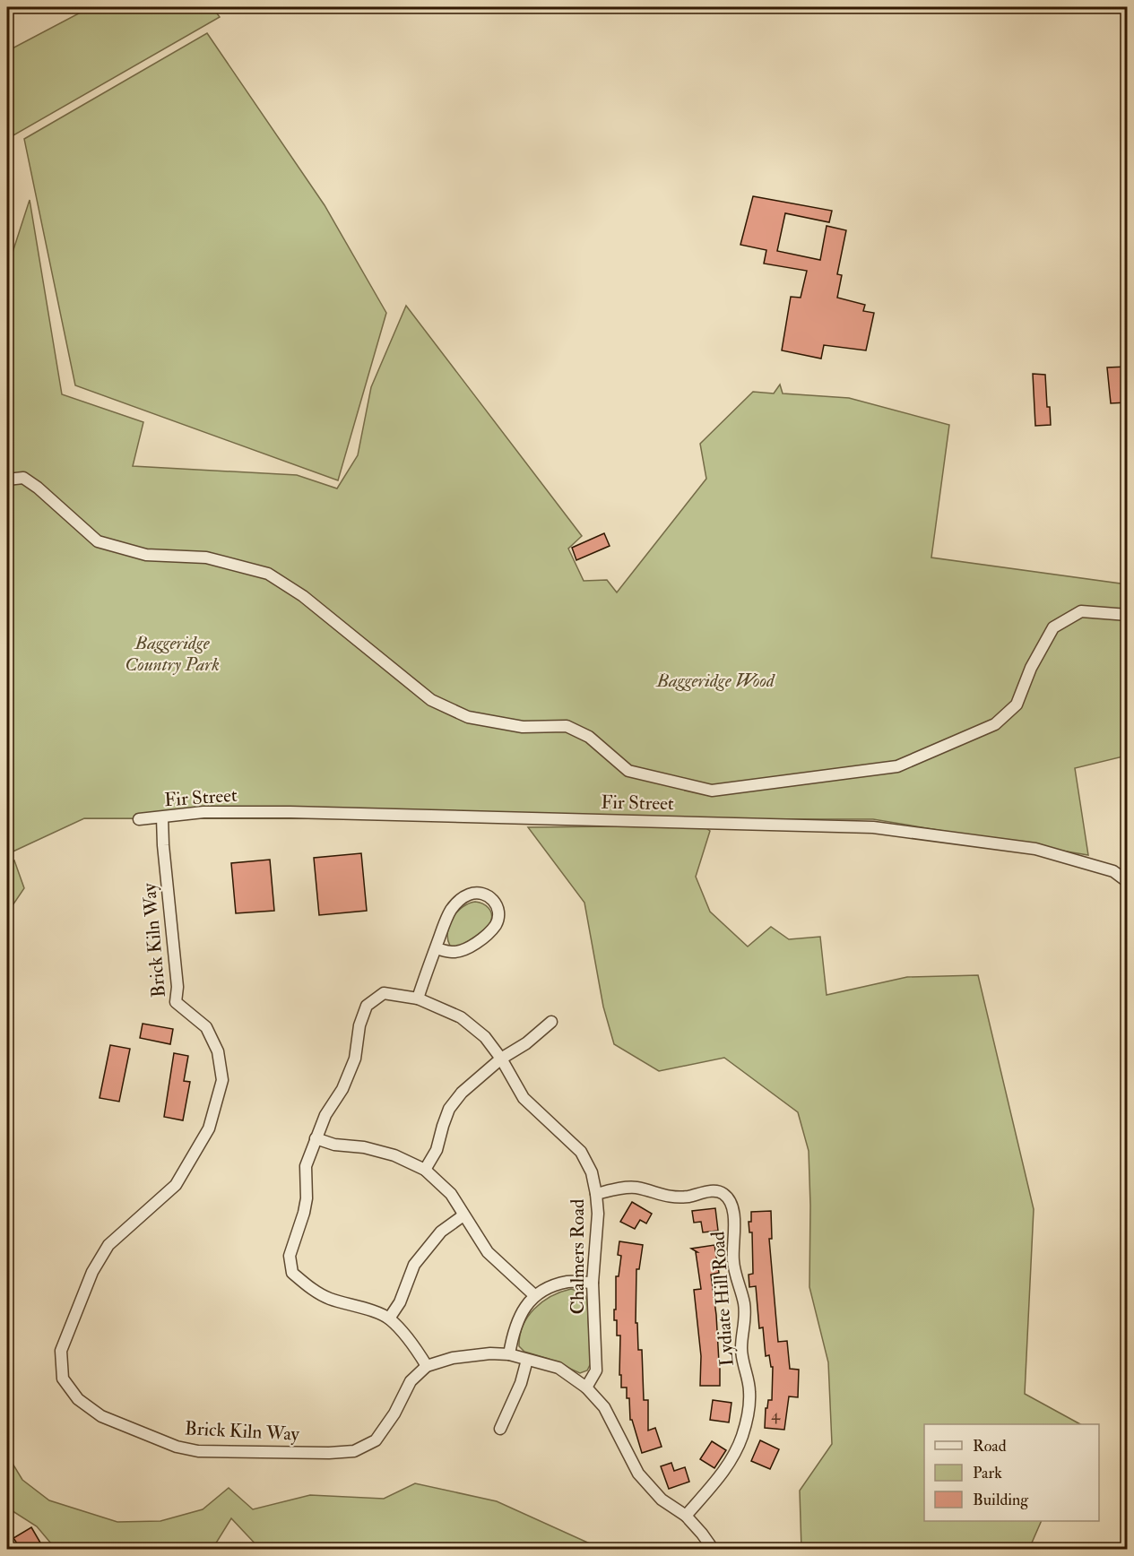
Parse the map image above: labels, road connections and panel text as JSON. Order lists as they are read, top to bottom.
{
  "streets": {
    "street": [
      "Fir Street",
      "Brick Kiln Way",
      "Chalmers Road",
      "Lydiate Hill Road"
    ]
  },
  "crossings": [
    ["Fir Street", "Brick Kiln Way"],
    ["Brick Kiln Way", "Chalmers Road"],
    ["Brick Kiln Way", "Lydiate Hill Road"],
    ["Chalmers Road", "Lydiate Hill Road"]
  ],
  "parks": ["Baggeridge Country Park", "Baggeridge Wood"],
  "house_numbers": ["4"],
  "legend": ["Road", "Park", "Building"]
}
